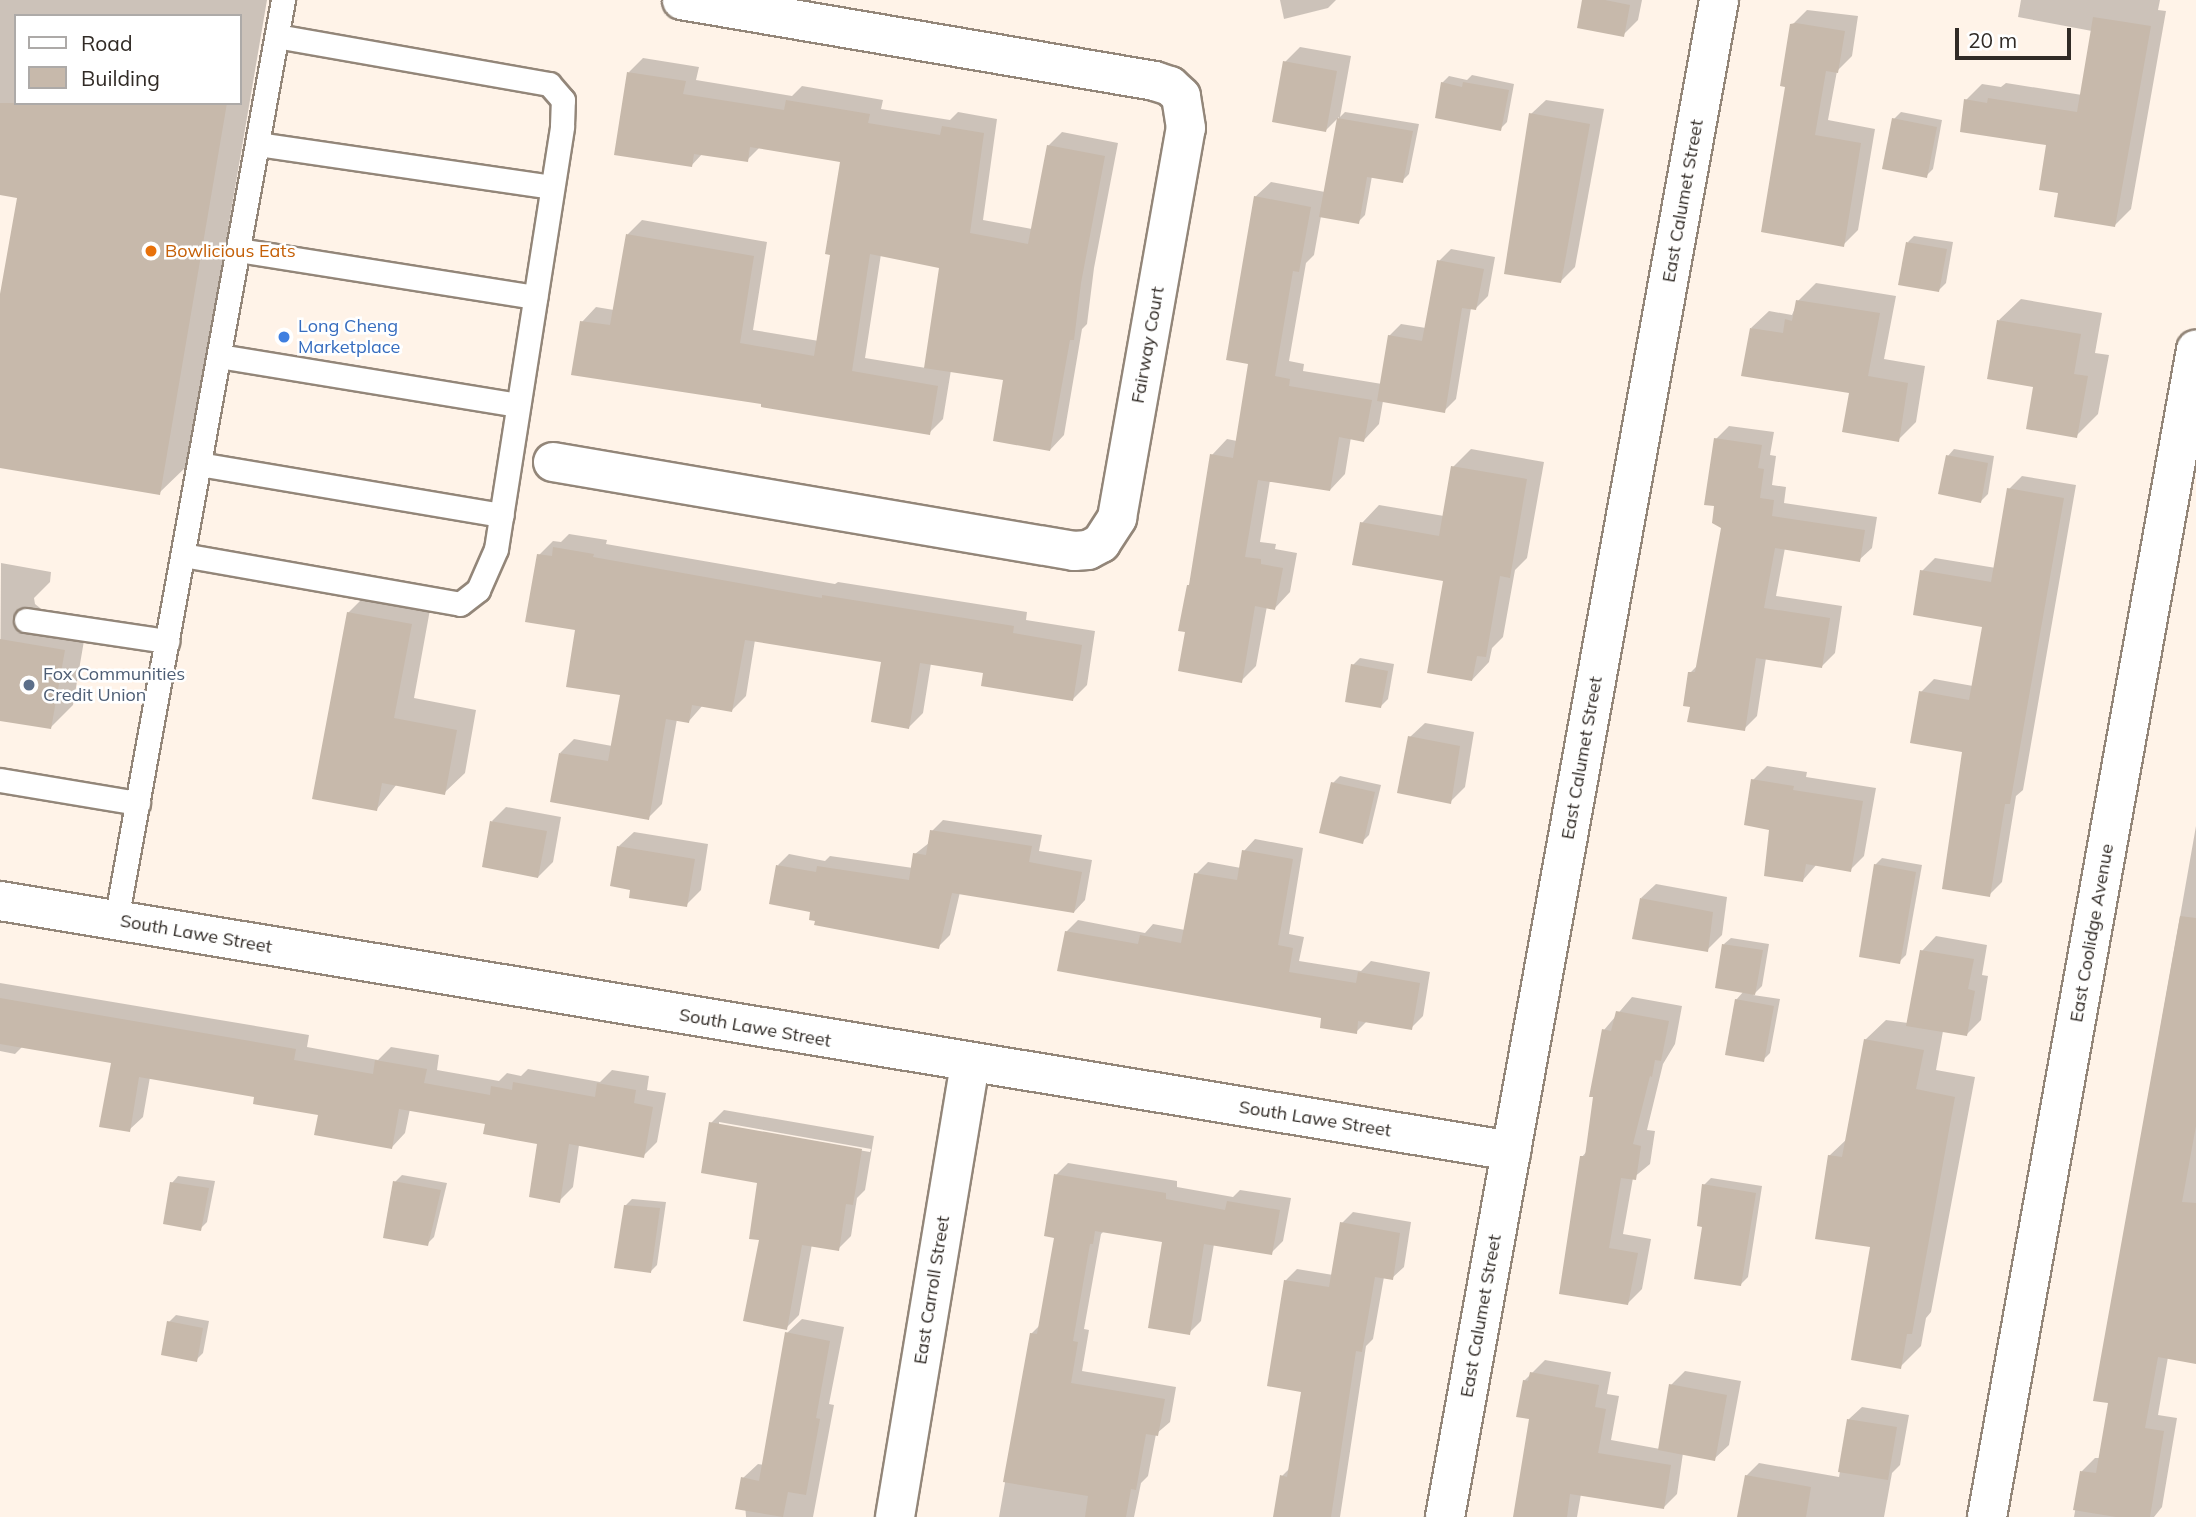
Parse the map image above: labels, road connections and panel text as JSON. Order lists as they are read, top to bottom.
{
  "streets": {
    "street": [
      "East Calumet Street",
      "Fairway Court",
      "East Coolidge Avenue",
      "South Lawe Street",
      "East Carroll Street"
    ]
  },
  "crossings": [
    ["East Calumet Street", "South Lawe Street"],
    ["South Lawe Street", "East Carroll Street"]
  ],
  "places": ["Bowlicious Eats", "Long Cheng Marketplace", "Fox Communities Credit Union"],
  "legend": ["Road", "Building"],
  "scale_bar": "20 m"
}
